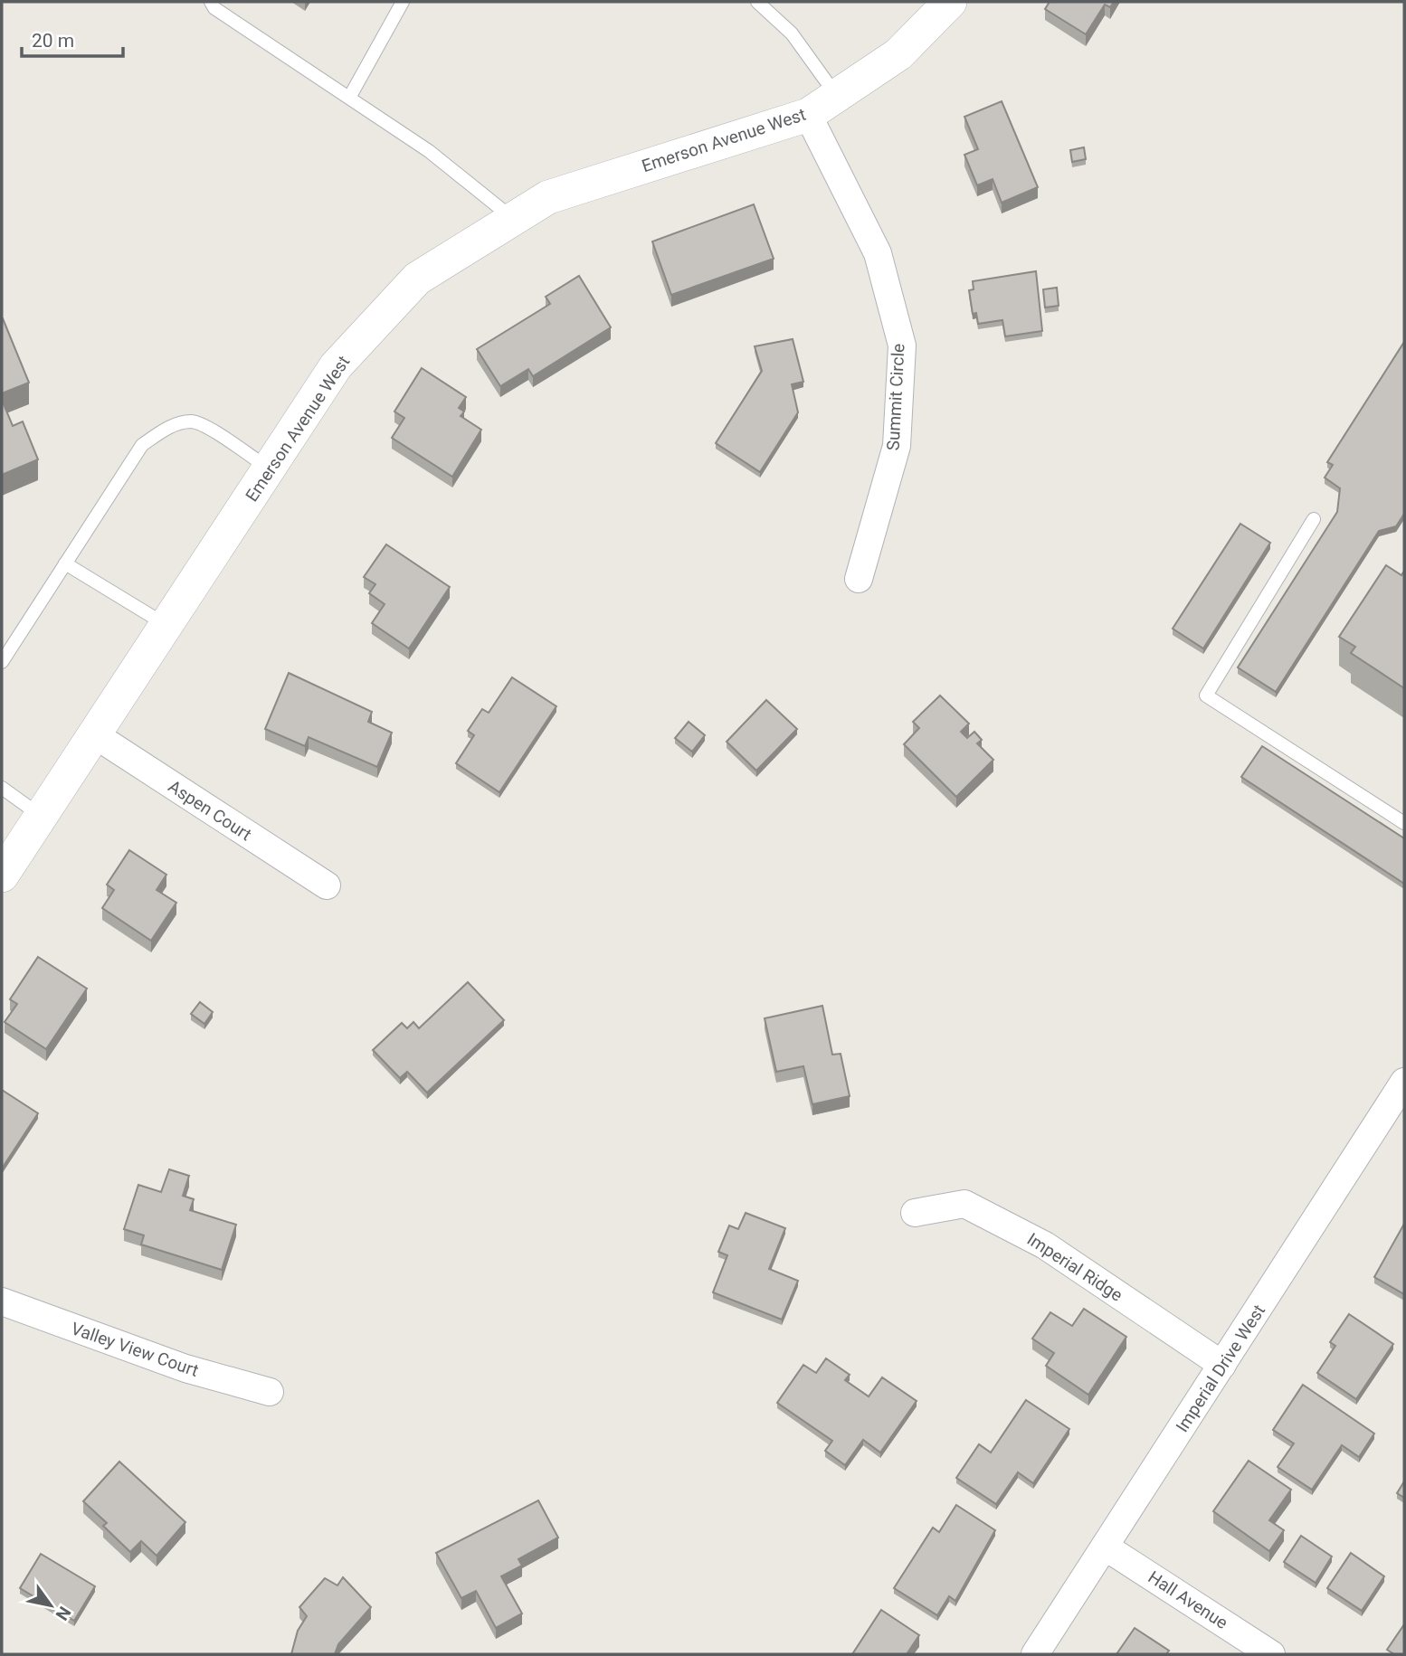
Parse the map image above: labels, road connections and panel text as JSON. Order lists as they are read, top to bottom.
{
  "streets": {
    "street": [
      "Emerson Avenue West",
      "Summit Circle",
      "Aspen Court",
      "Imperial Ridge",
      "Valley View Court",
      "Imperial Drive West",
      "Hall Avenue"
    ]
  },
  "crossings": [
    ["Emerson Avenue West", "Summit Circle"],
    ["Emerson Avenue West", "Aspen Court"],
    ["Imperial Ridge", "Imperial Drive West"],
    ["Imperial Drive West", "Hall Avenue"]
  ],
  "scale_bar": "20 m",
  "north": "bottom right"
}
